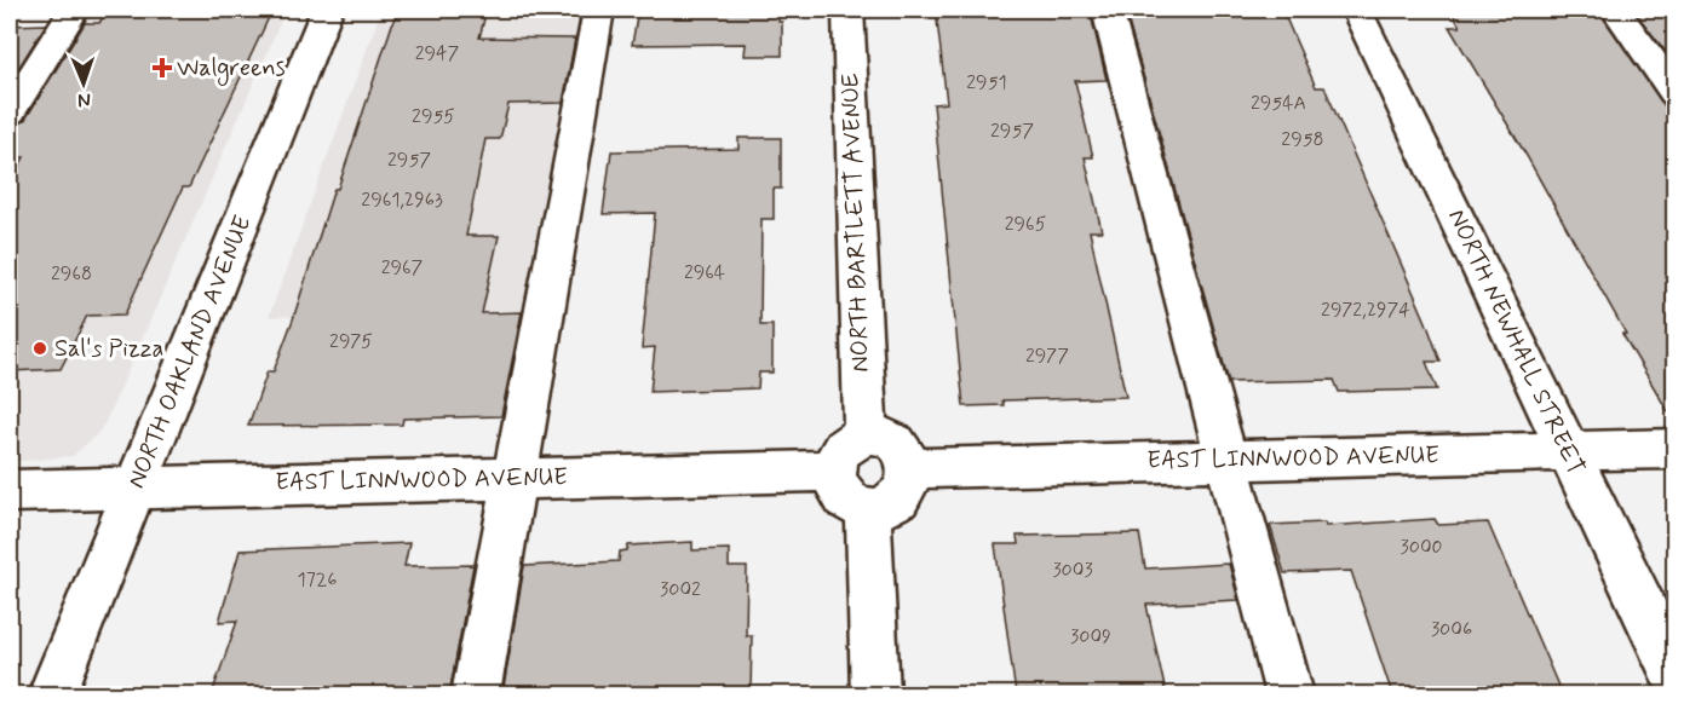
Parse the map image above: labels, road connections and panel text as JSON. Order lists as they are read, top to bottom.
{
  "streets": {
    "street": [
      "NORTH BARTLETT AVENUE",
      "NORTH NEWHALL STREET",
      "NORTH OAKLAND AVENUE",
      "EAST LINNWOOD AVENUE"
    ]
  },
  "crossings": [
    ["NORTH BARTLETT AVENUE", "EAST LINNWOOD AVENUE"],
    ["NORTH NEWHALL STREET", "EAST LINNWOOD AVENUE"],
    ["NORTH OAKLAND AVENUE", "EAST LINNWOOD AVENUE"]
  ],
  "places": {
    "health": ["Walgreens"],
    "other": ["Sal's Pizza"]
  },
  "house_numbers": [
    "2947",
    "2951",
    "2954A",
    "2955",
    "2957",
    "2958",
    "2957",
    "2961,2963",
    "2965",
    "2967",
    "2964",
    "2968",
    "2972,2974",
    "2975",
    "2977",
    "3000",
    "3003",
    "1726",
    "3002",
    "3006",
    "3009"
  ],
  "north": "bottom"
}
